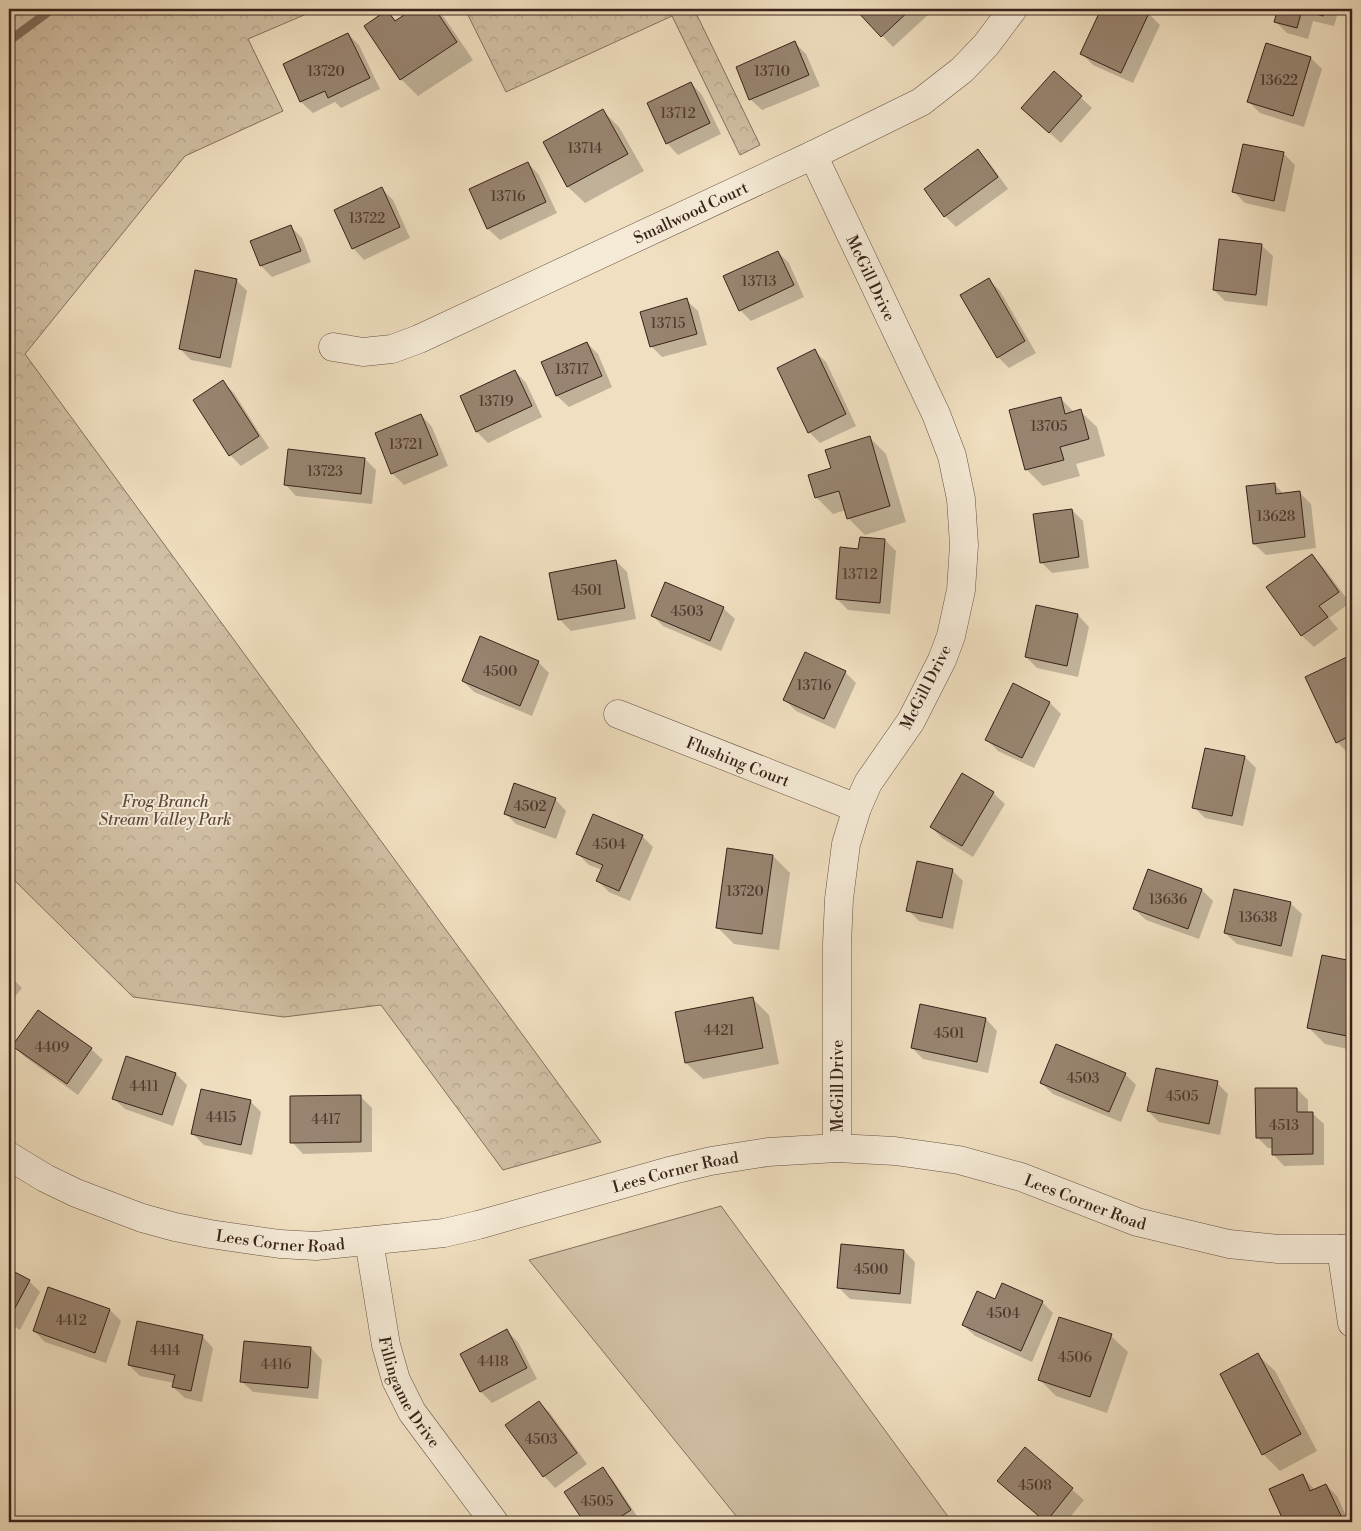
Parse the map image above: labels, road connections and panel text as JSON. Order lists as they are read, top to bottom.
{
  "streets": {
    "street": [
      "Smallwood Court",
      "McGill Drive",
      "Flushing Court",
      "Lees Corner Road",
      "Fillingame Drive"
    ]
  },
  "crossings": [
    ["Smallwood Court", "McGill Drive"],
    ["McGill Drive", "Flushing Court"],
    ["McGill Drive", "Lees Corner Road"],
    ["Lees Corner Road", "Fillingame Drive"]
  ],
  "parks": ["Frog Branch Stream Valley Park"],
  "house_numbers": [
    "13720",
    "13710",
    "13622",
    "13712",
    "13714",
    "13716",
    "13722",
    "13713",
    "13715",
    "13717",
    "13719",
    "13705",
    "13721",
    "13723",
    "13628",
    "13712",
    "4501",
    "4503",
    "4500",
    "13716",
    "4502",
    "4504",
    "13720",
    "13636",
    "13638",
    "4421",
    "4501",
    "4409",
    "4503",
    "4411",
    "4505",
    "4415",
    "4417",
    "4513",
    "4500",
    "4504",
    "4412",
    "4414",
    "4506",
    "4418",
    "4416",
    "4503",
    "4508",
    "4505"
  ]
}
